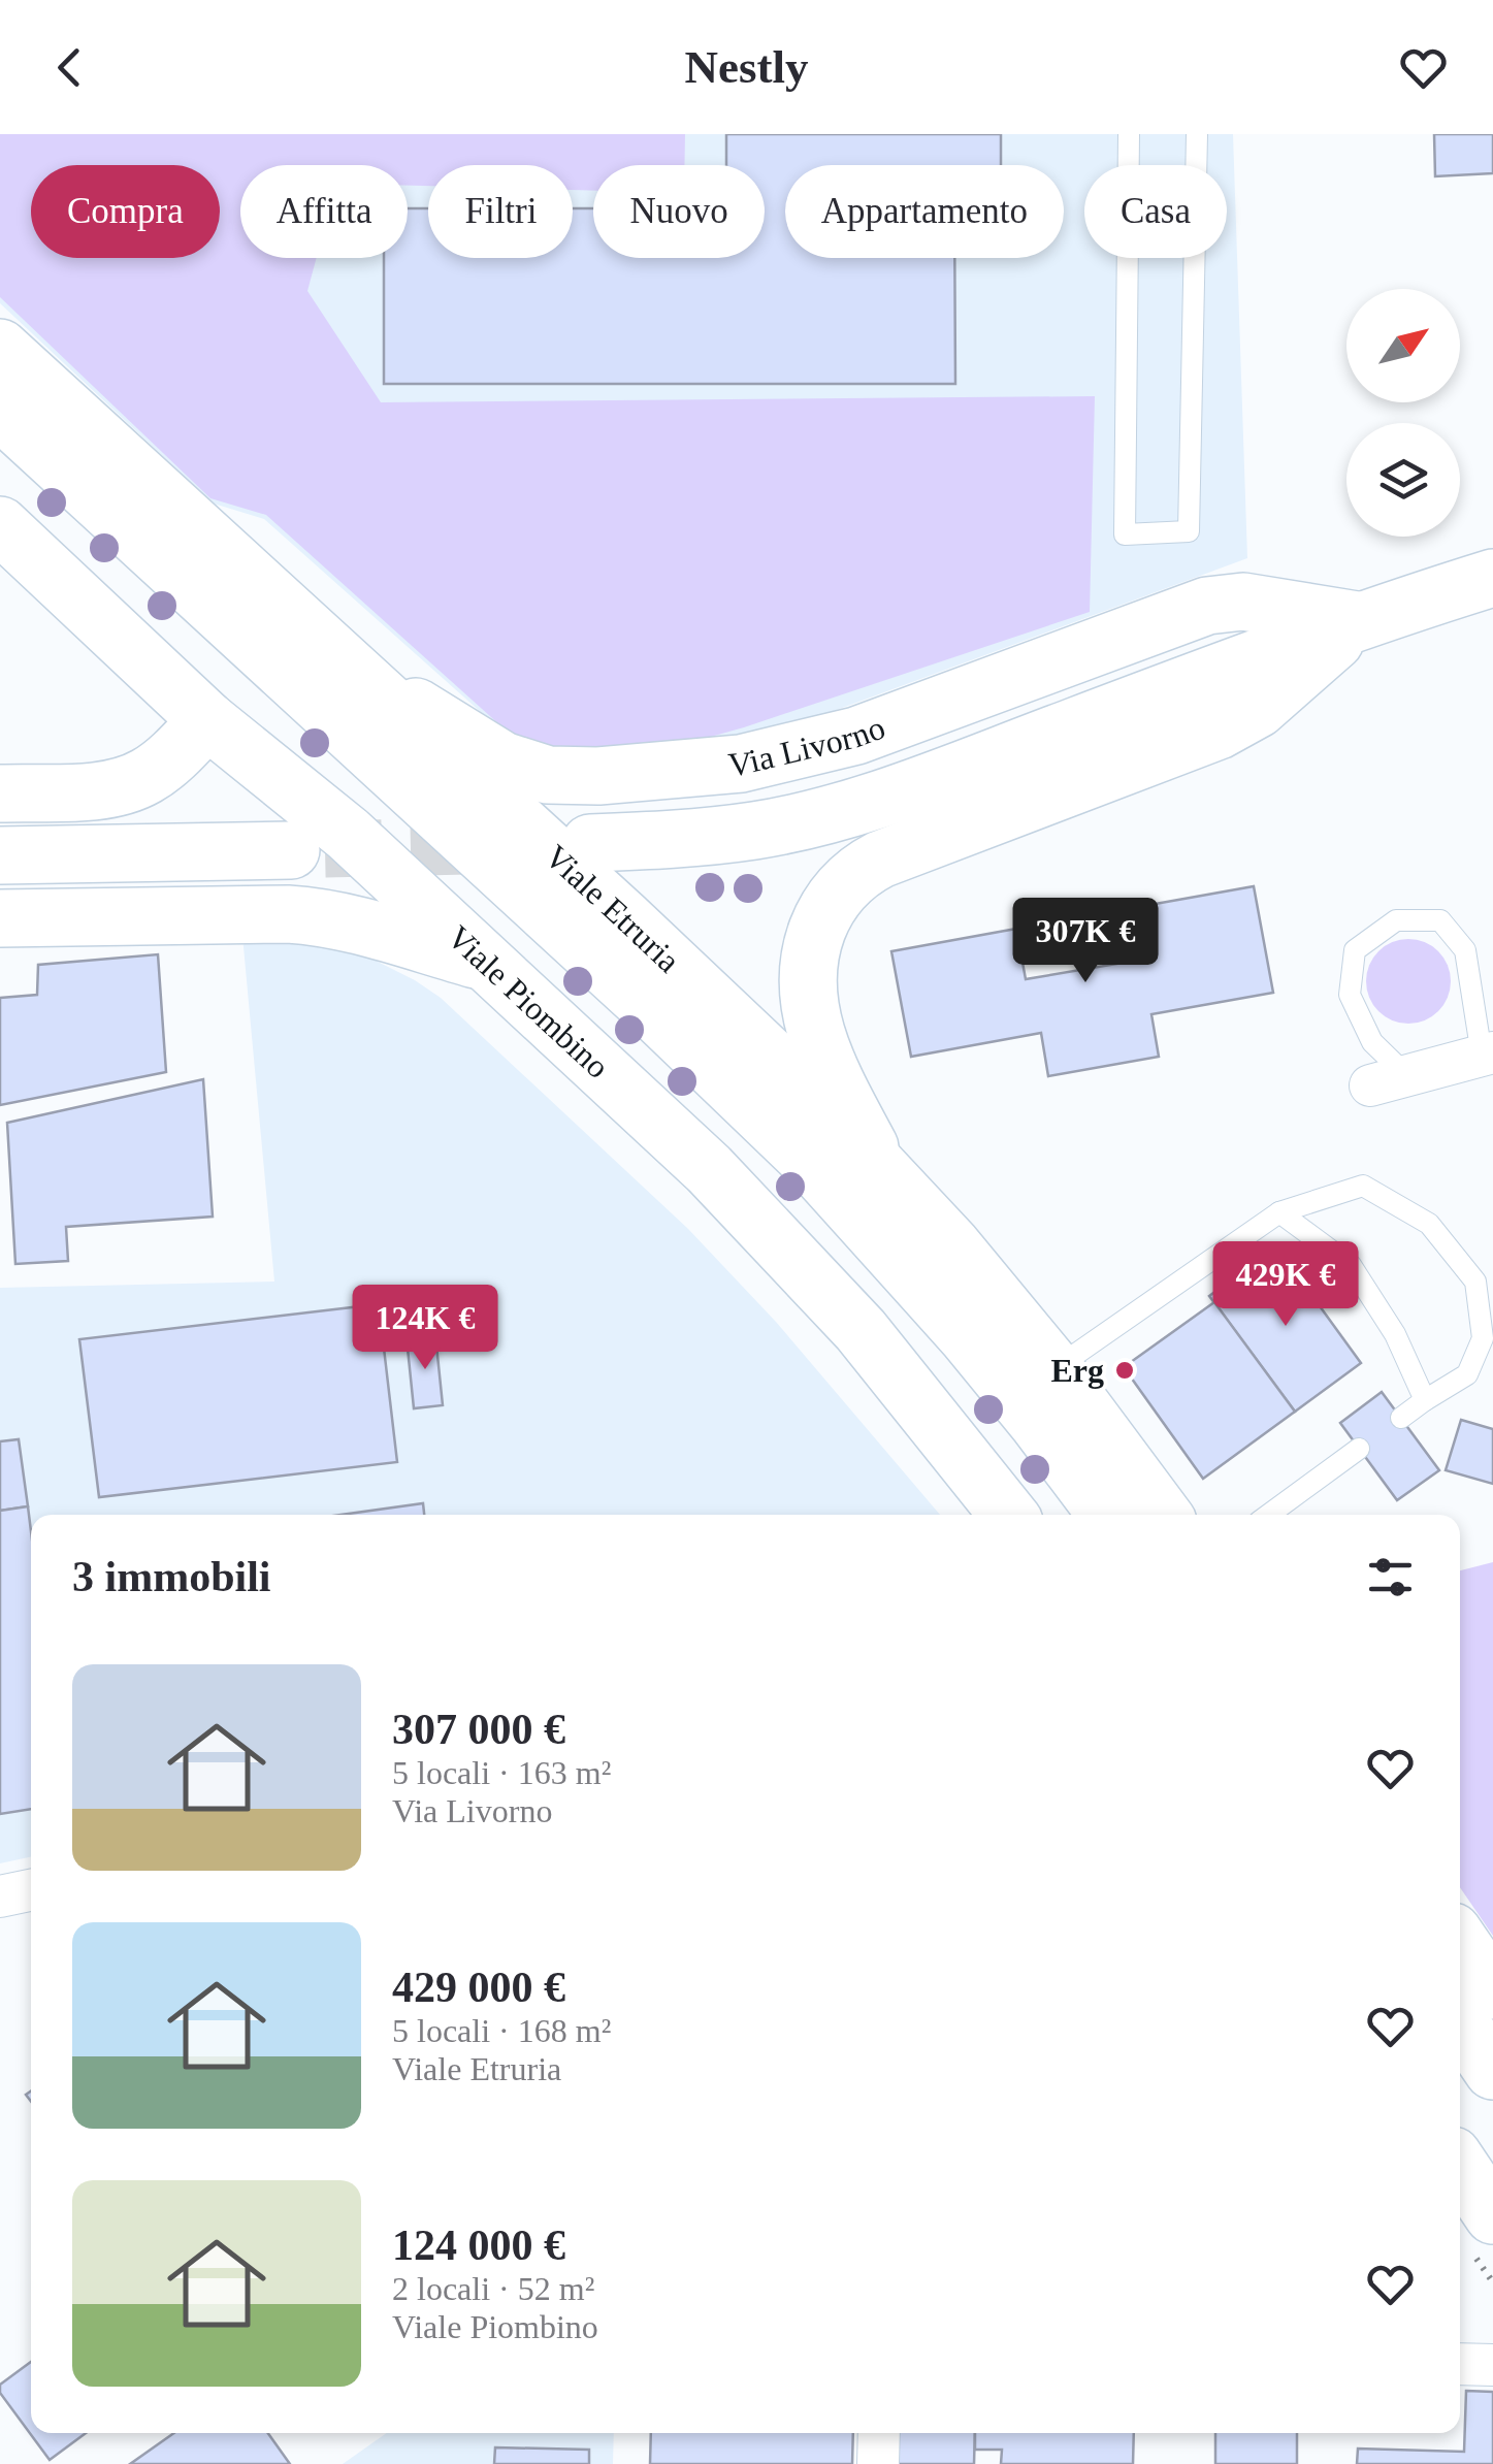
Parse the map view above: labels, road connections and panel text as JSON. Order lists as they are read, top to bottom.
{
  "streets": {
    "street": ["Via Livorno", "Viale Etruria", "Viale Piombino"]
  },
  "crossings": [
    ["Via Livorno", "Viale Etruria"]
  ],
  "places": ["Erg"],
  "north": "top right",
  "page": {
    "header": "Nestly",
    "chip": [
      "Compra",
      "Affitta",
      "Filtri",
      "Nuovo",
      "Appartamento",
      "Casa"
    ],
    "price": ["307K €", "429K €", "124K €"],
    "heading": "3 immobili",
    "list": [
      {
        "name": "307 000 €",
        "note": "5 locali · 163 m² · Via Livorno"
      },
      {
        "name": "429 000 €",
        "note": "5 locali · 168 m² · Viale Etruria"
      },
      {
        "name": "124 000 €",
        "note": "2 locali · 52 m² · Viale Piombino"
      }
    ]
  }
}
